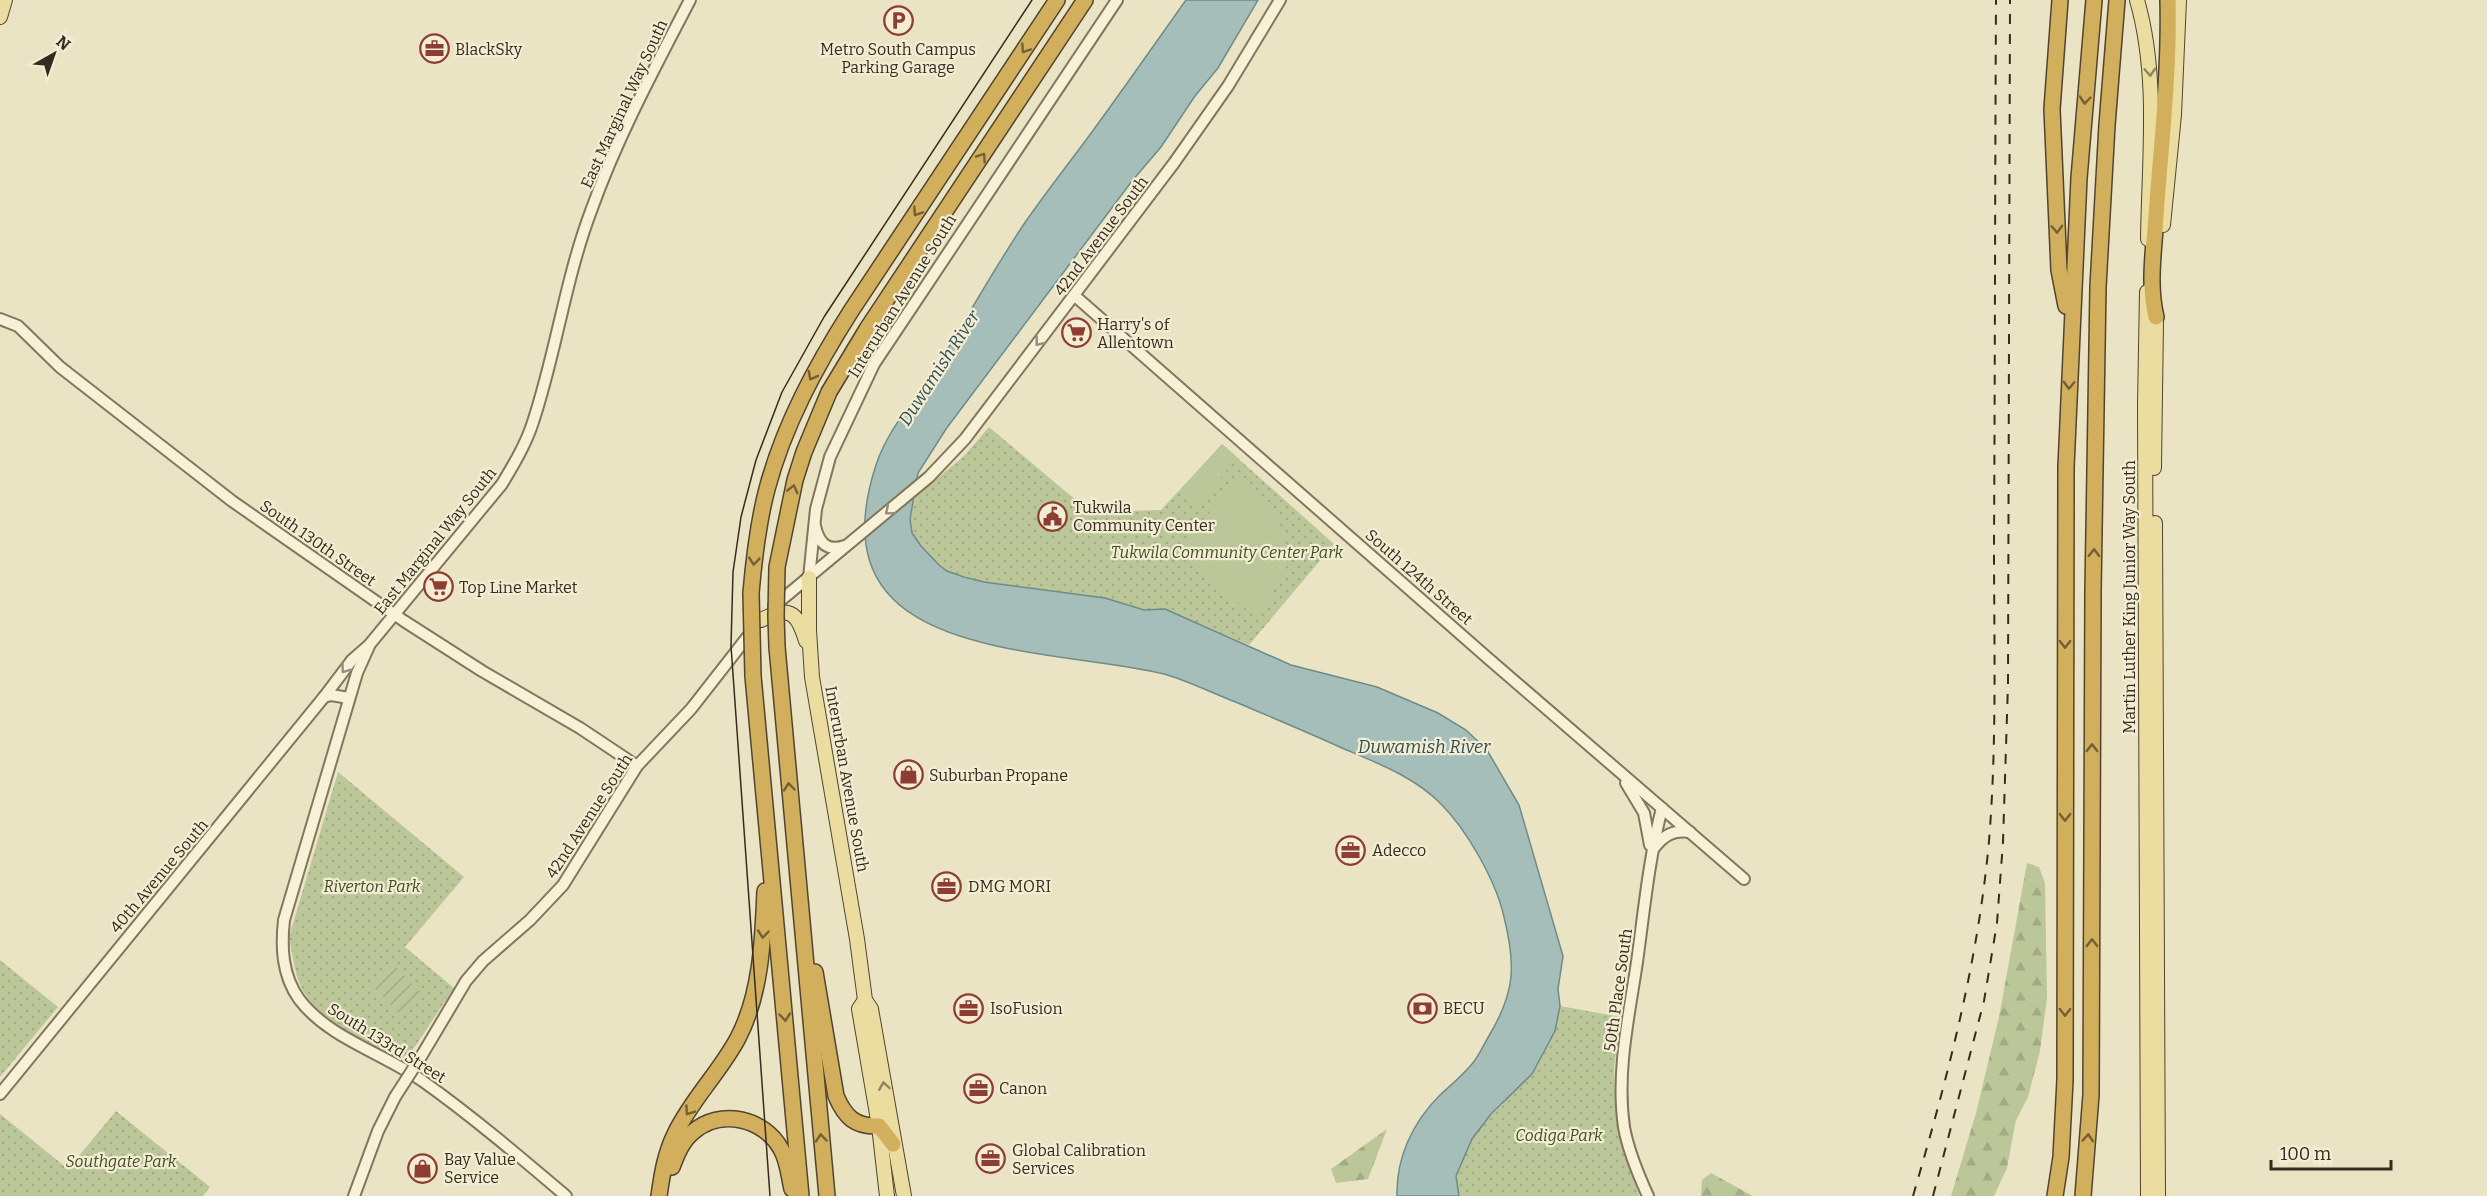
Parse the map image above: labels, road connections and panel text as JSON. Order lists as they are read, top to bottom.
{
  "streets": {
    "main road": ["Interurban Avenue South", "Martin Luther King Junior Way South"],
    "street": [
      "East Marginal Way South",
      "42nd Avenue South",
      "South 130th Street",
      "South 124th Street",
      "40th Avenue South",
      "50th Place South",
      "South 133rd Street"
    ]
  },
  "crossings": [
    ["East Marginal Way South", "South 130th Street"],
    ["East Marginal Way South", "40th Avenue South"],
    ["East Marginal Way South", "South 133rd Street"],
    ["42nd Avenue South", "Interurban Avenue South"],
    ["42nd Avenue South", "South 130th Street"],
    ["42nd Avenue South", "South 124th Street"],
    ["South 124th Street", "50th Place South"]
  ],
  "water": ["Duwamish River"],
  "parks": [
    "Tukwila Community Center Park",
    "Riverton Park",
    "Codiga Park",
    "Southgate Park"
  ],
  "places": {
    "parking": ["Metro South Campus Parking Garage"],
    "office": [
      "BlackSky",
      "Adecco",
      "DMG MORI",
      "IsoFusion",
      "Canon",
      "Global Calibration Services"
    ],
    "supermarket": ["Harry's of Allentown", "Top Line Market"],
    "public building": ["Tukwila Community Center"],
    "shop": ["Suburban Propane", "Bay Value Service"],
    "bank": ["BECU"]
  },
  "scale_bar": "100 m",
  "north": "top right"
}
